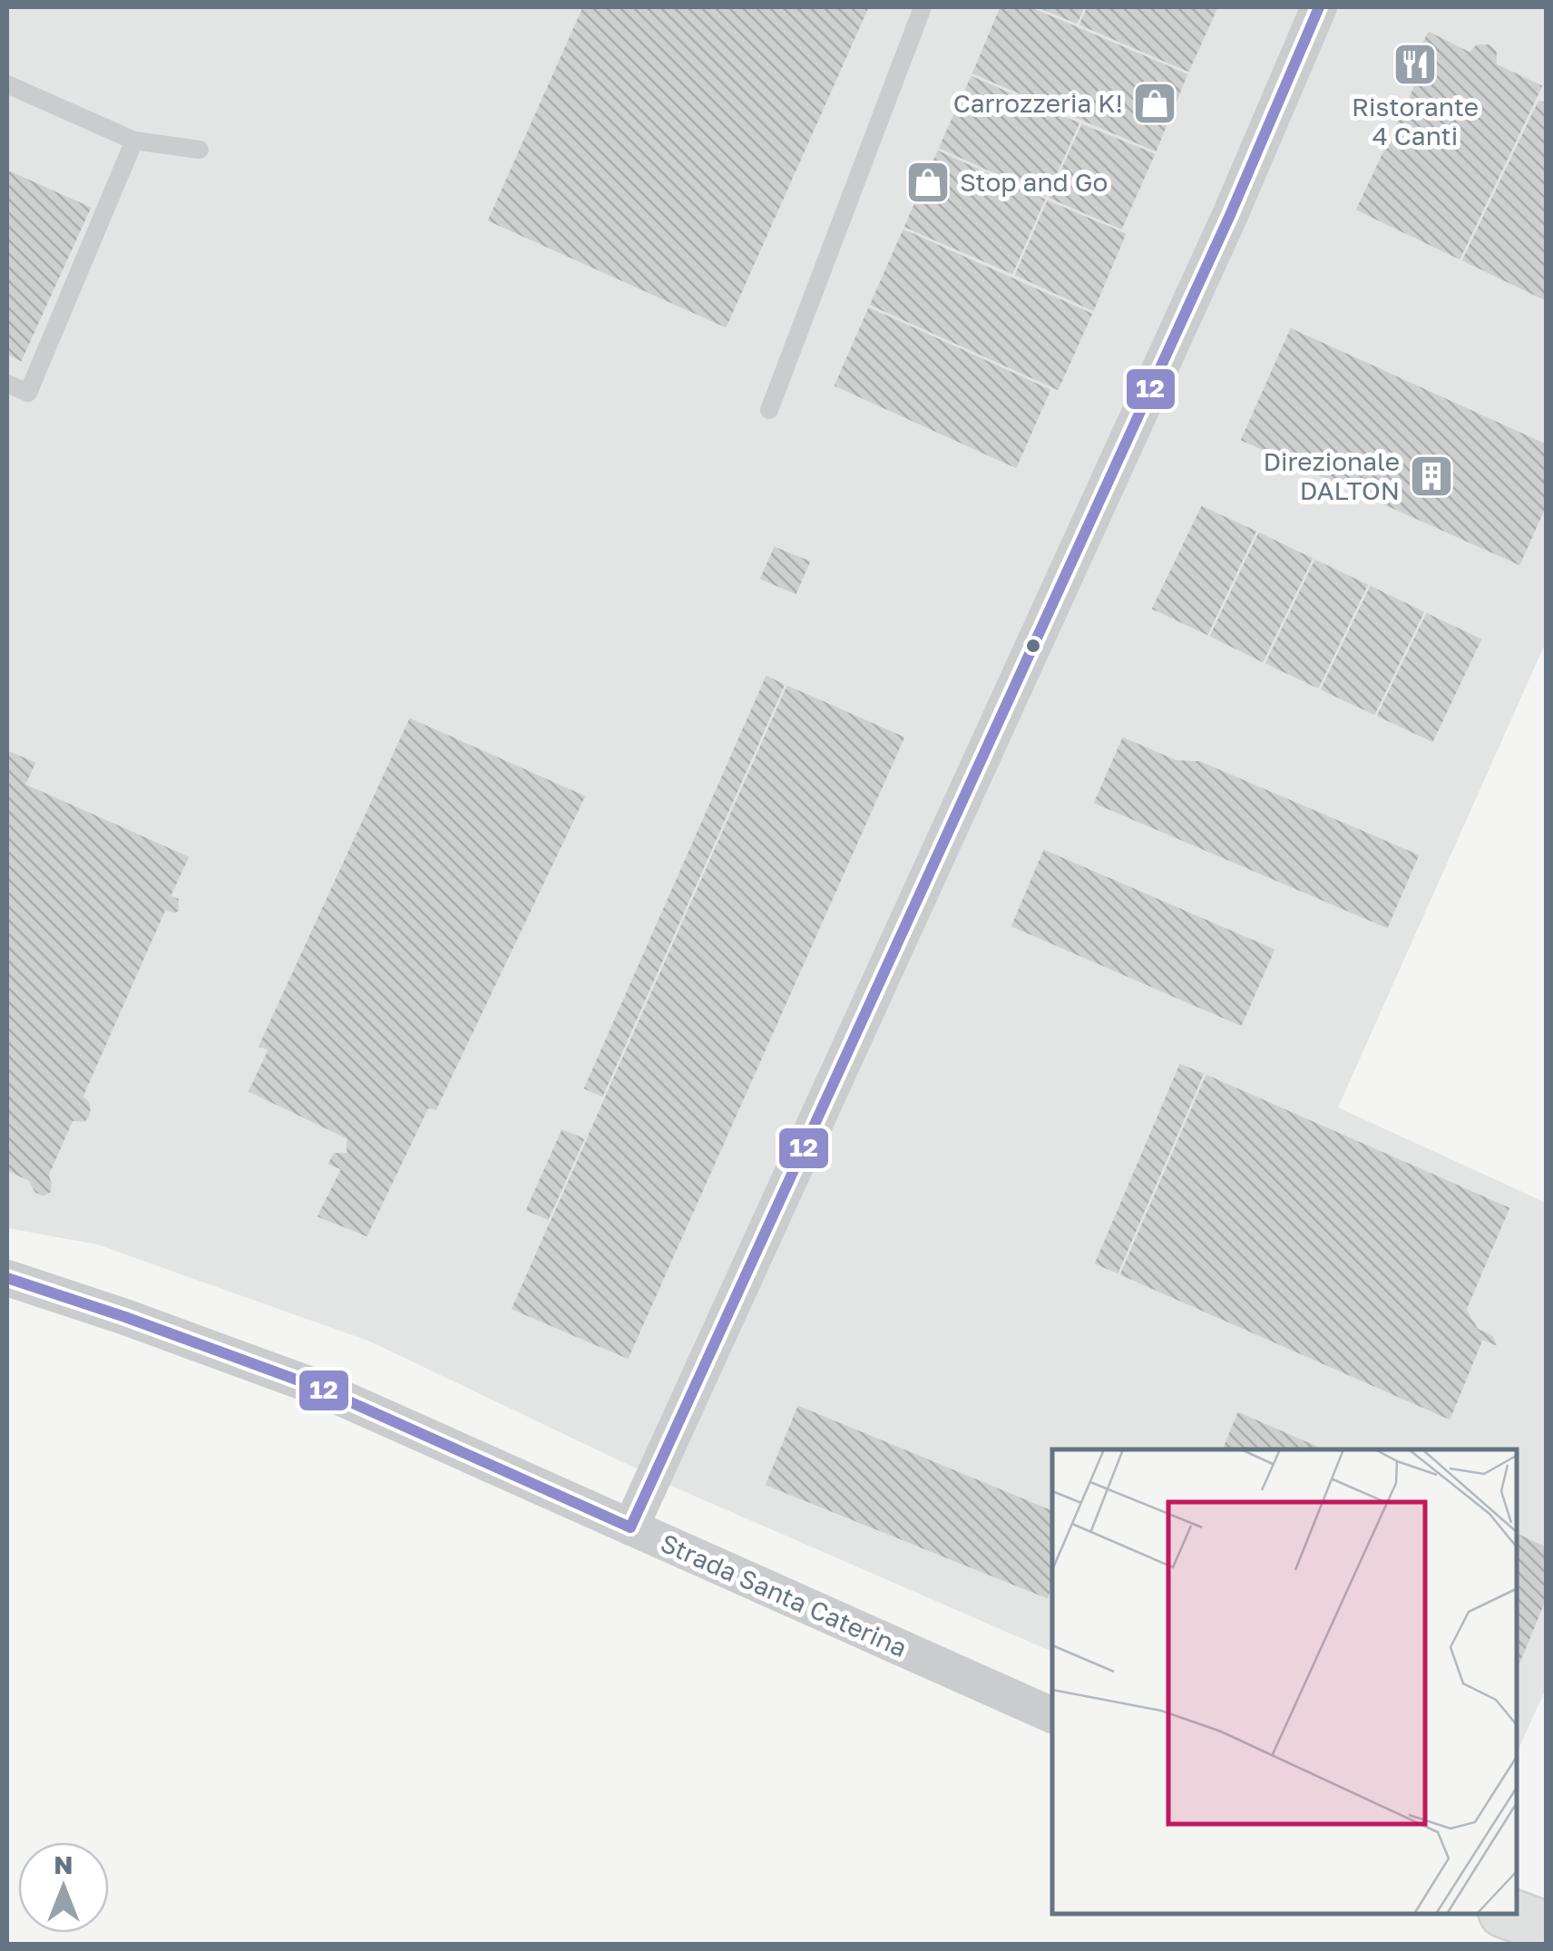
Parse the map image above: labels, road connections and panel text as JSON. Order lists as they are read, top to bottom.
{
  "streets": {
    "street": ["Strada Santa Caterina"]
  },
  "places": {
    "restaurant": ["Ristorante 4 Canti"],
    "shop": ["Carrozzeria K!", "Stop and Go"],
    "building": ["Direzionale DALTON"]
  },
  "lines": ["transit line 12"],
  "north": "top"
}
